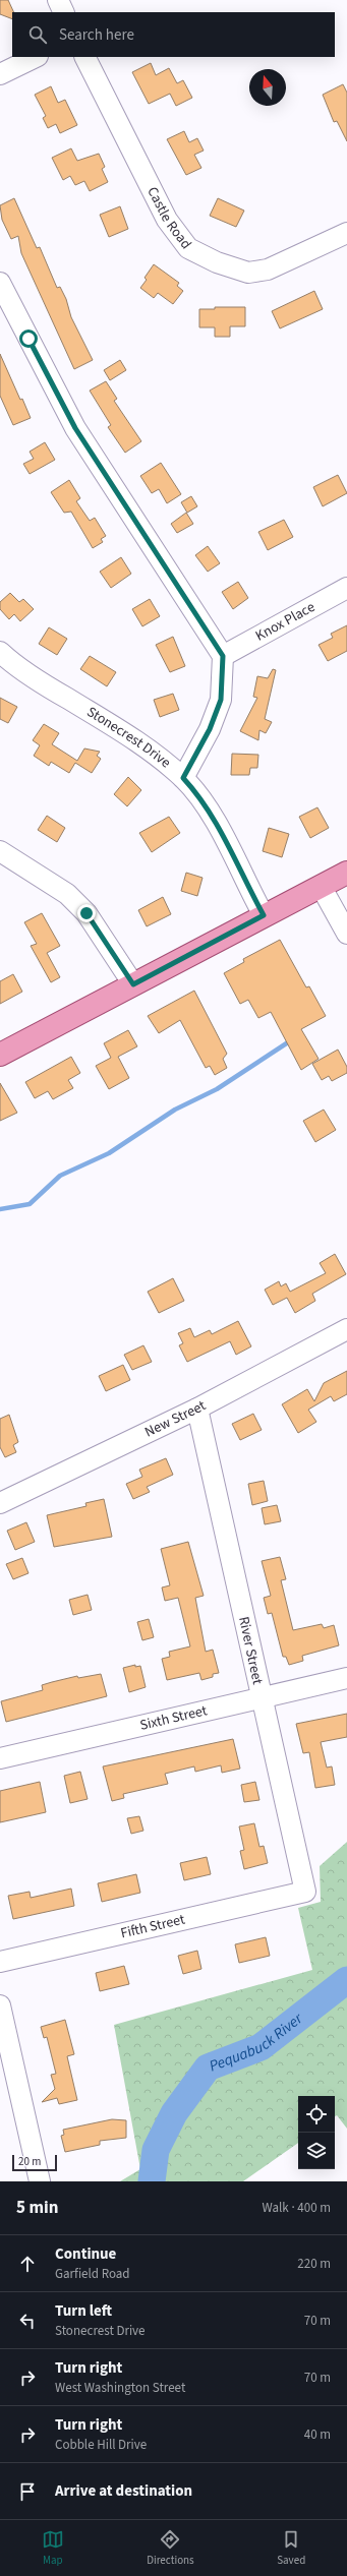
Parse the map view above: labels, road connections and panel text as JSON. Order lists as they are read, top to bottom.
{
  "streets": {
    "street": [
      "Castle Road",
      "Knox Place",
      "Stonecrest Drive",
      "New Street",
      "River Street",
      "Sixth Street",
      "Fifth Street"
    ]
  },
  "crossings": [
    ["New Street", "River Street"],
    ["River Street", "Sixth Street"],
    ["River Street", "Fifth Street"]
  ],
  "water": ["Pequabuck River"],
  "scale_bar": "20 m",
  "north": "top",
  "page": {
    "search": "Search here",
    "scale": "20 m",
    "heading": ["5 min", "Walk · 400 m"],
    "list": [
      ["Continue", "Garfield Road", "220 m"],
      ["Turn left", "Stonecrest Drive", "70 m"],
      ["Turn right", "West Washington Street", "70 m"],
      ["Turn right", "Cobble Hill Drive", "40 m"],
      "Arrive at destination"
    ],
    "nav": ["Map", "Directions", "Saved"]
  }
}
